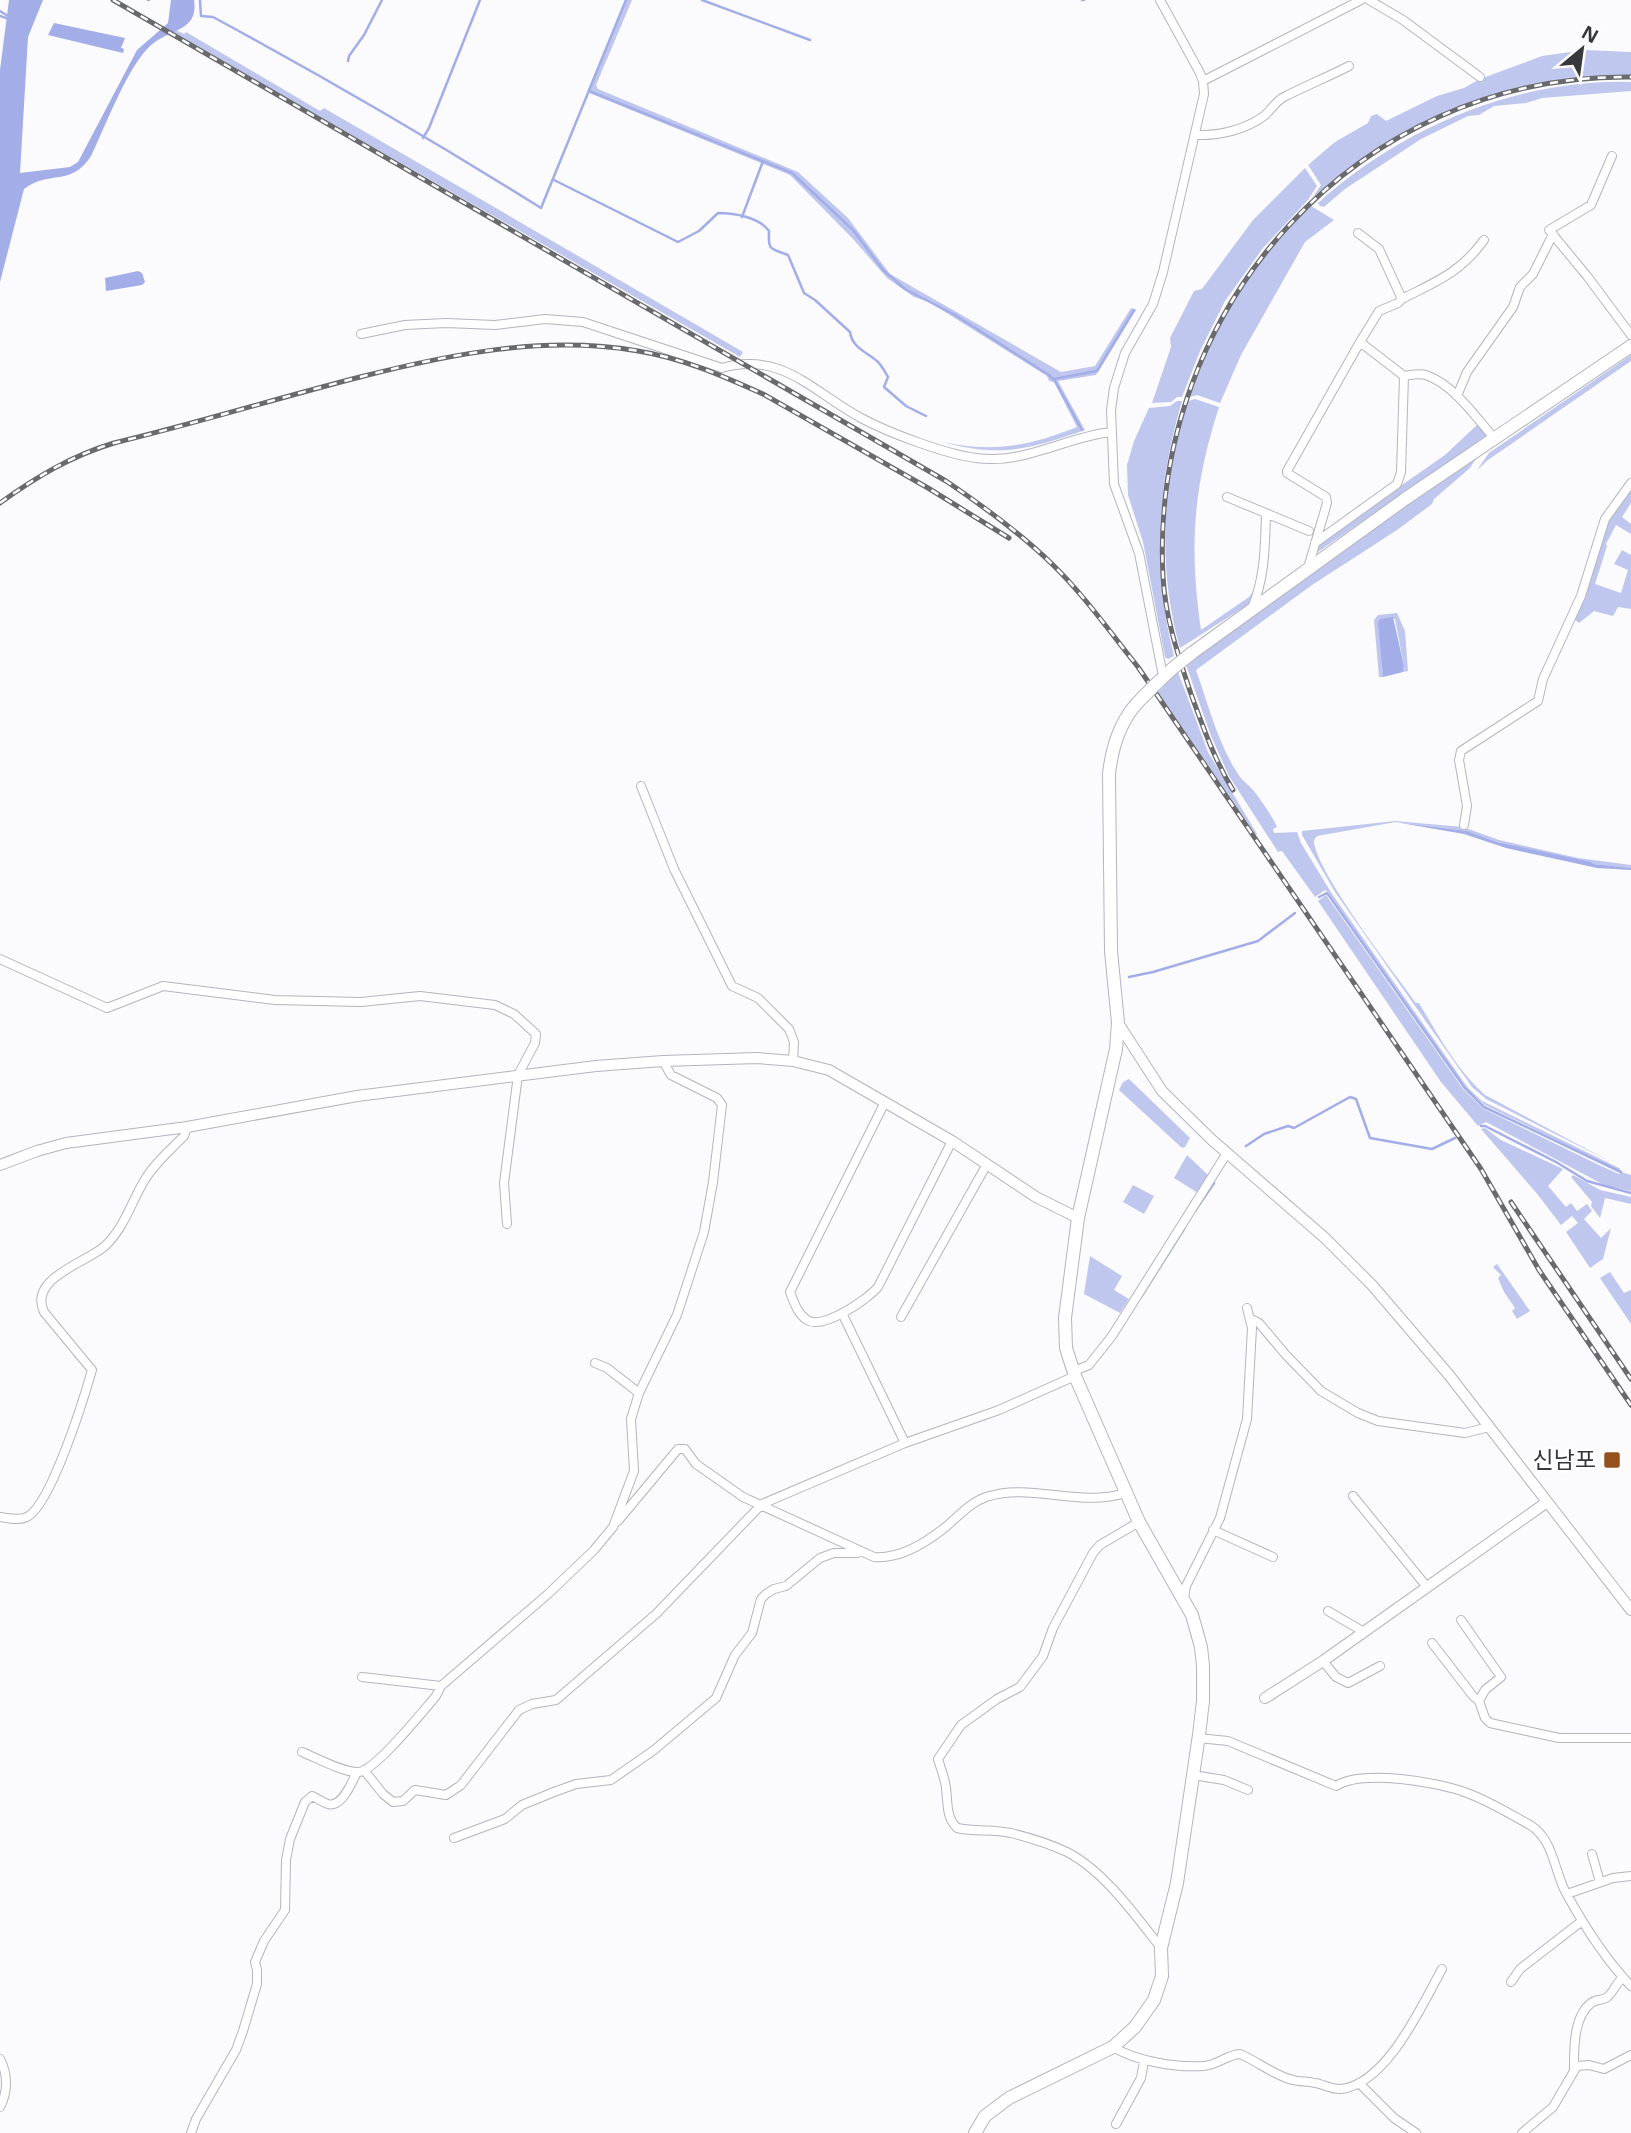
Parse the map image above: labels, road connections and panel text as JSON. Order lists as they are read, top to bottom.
{
  "places": {
    "transit": ["신남포"]
  },
  "north": "top right"
}
